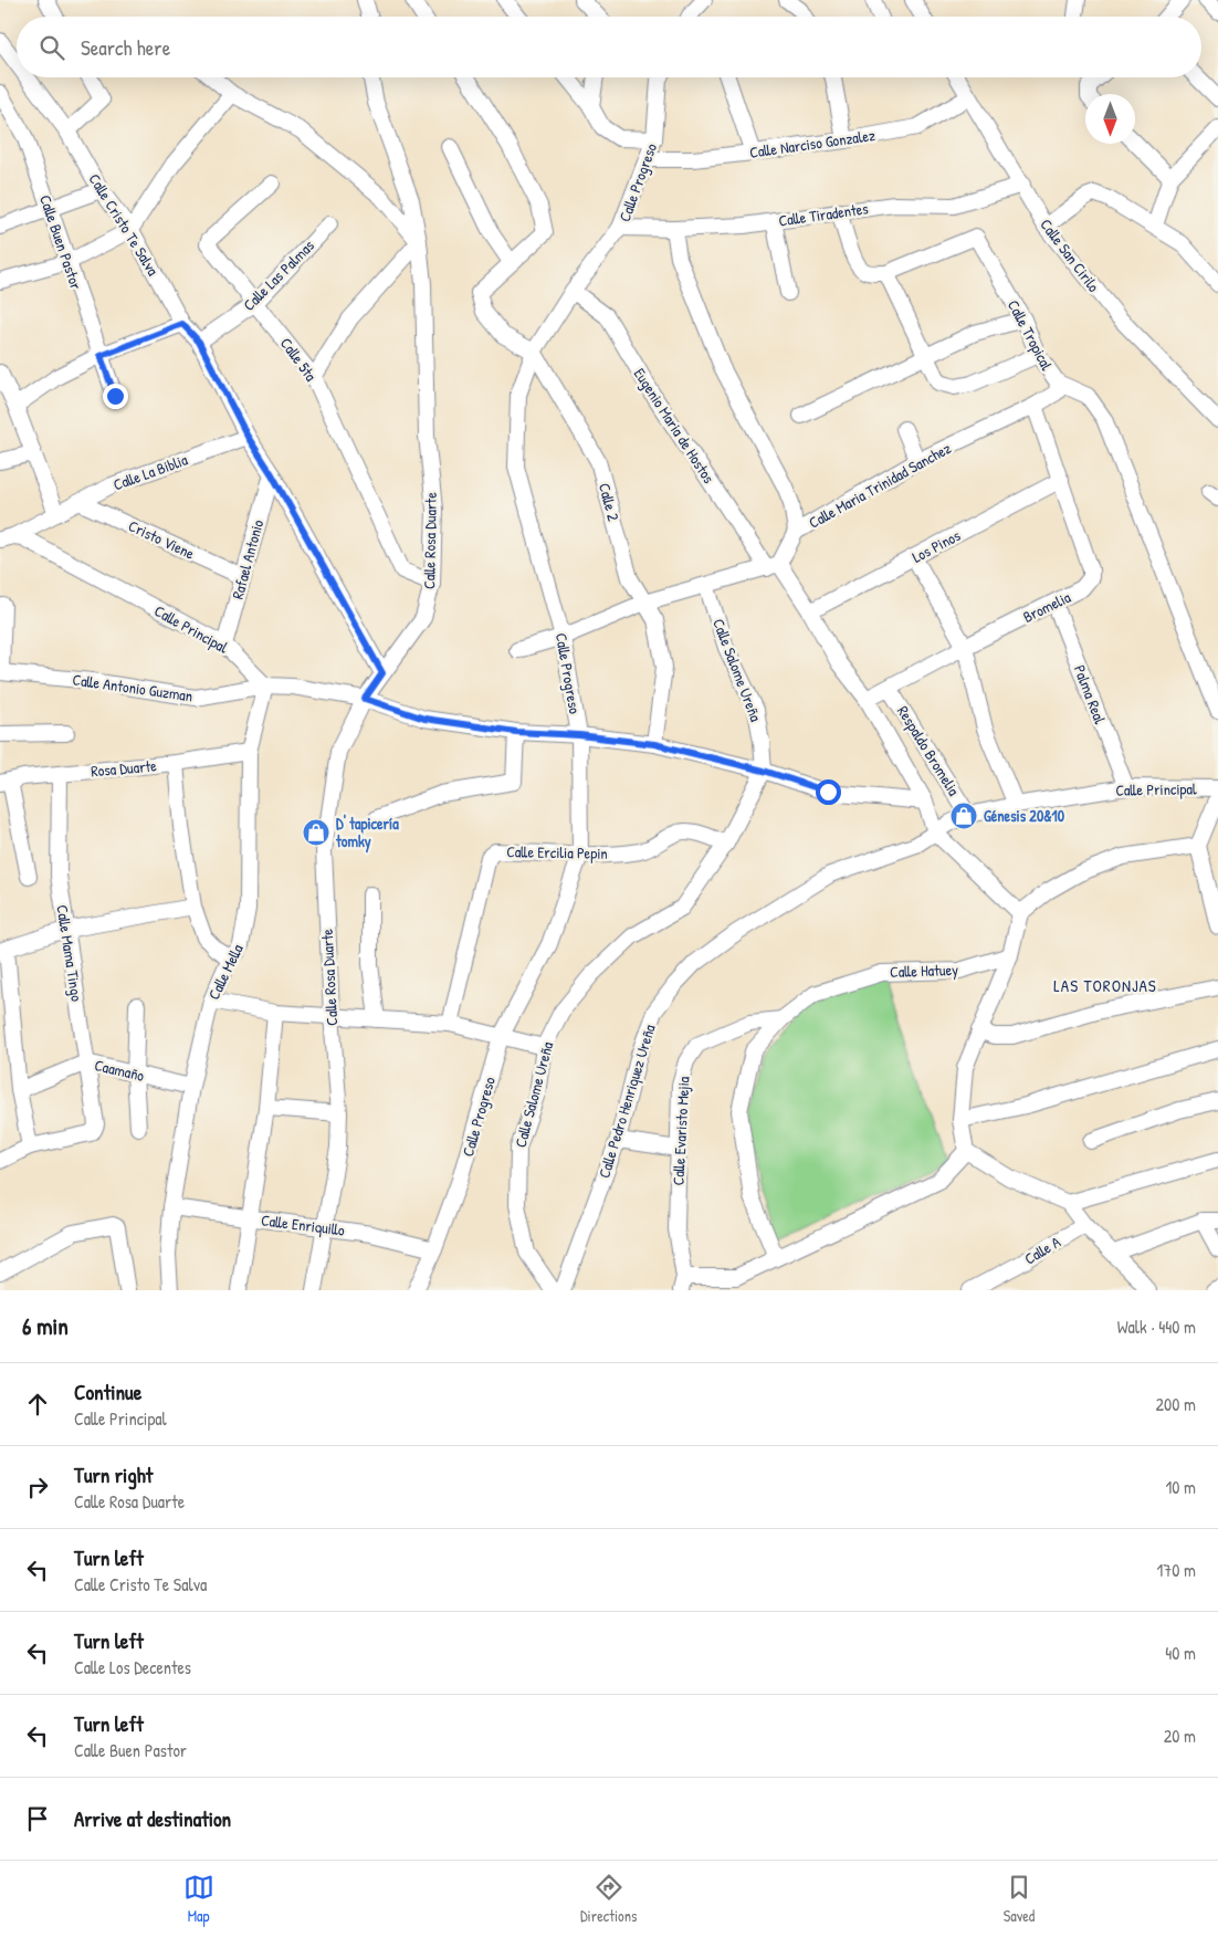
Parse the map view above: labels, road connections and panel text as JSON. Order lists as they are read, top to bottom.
{
  "streets": {
    "street": [
      "Calle Narciso Gonzalez",
      "Calle Progreso",
      "Calle Tiradentes",
      "Calle Cristo Te Salva",
      "Calle Buen Pastor",
      "Calle San Cirilo",
      "Calle Las Palmas",
      "Calle Tropical",
      "Calle 5ta",
      "Eugenio Maria de Hostos",
      "Calle La Biblia",
      "Calle Maria Trinidad Sanchez",
      "Calle 2",
      "Cristo Viene",
      "Calle Rosa Duarte",
      "Los Pinos",
      "Rafael Antonio",
      "Bromelia",
      "Calle Principal",
      "Calle Salome Ureña",
      "Calle Antonio Guzman",
      "Palma Real",
      "Respaldo Bromelia",
      "Rosa Duarte",
      "Calle Ercilia Pepin",
      "Calle Mama Tingo",
      "Calle Hatuey",
      "Calle Mella",
      "Caamaño",
      "Calle Pedro Henriquez Ureña",
      "Calle Evaristo Mejia",
      "Calle Enriquillo",
      "Calle A"
    ]
  },
  "crossings": [
    ["Calle Narciso Gonzalez", "Calle Progreso"],
    ["Calle Narciso Gonzalez", "Calle San Cirilo"],
    ["Calle Progreso", "Calle Tiradentes"],
    ["Calle Progreso", "Eugenio Maria de Hostos"],
    ["Calle Progreso", "Calle 2"],
    ["Calle Progreso", "Calle Ercilia Pepin"],
    ["Calle Progreso", "Calle Enriquillo"],
    ["Calle Tiradentes", "Calle San Cirilo"],
    ["Calle Cristo Te Salva", "Calle Las Palmas"],
    ["Calle Cristo Te Salva", "Calle La Biblia"],
    ["Calle Cristo Te Salva", "Calle Rosa Duarte"],
    ["Calle Cristo Te Salva", "Rafael Antonio"],
    ["Calle Las Palmas", "Calle 5ta"],
    ["Calle Tropical", "Calle Maria Trinidad Sanchez"],
    ["Calle 5ta", "Calle Rosa Duarte"],
    ["Eugenio Maria de Hostos", "Calle Maria Trinidad Sanchez"],
    ["Eugenio Maria de Hostos", "Los Pinos"],
    ["Eugenio Maria de Hostos", "Bromelia"],
    ["Calle La Biblia", "Cristo Viene"],
    ["Calle La Biblia", "Calle Principal"],
    ["Calle Maria Trinidad Sanchez", "Bromelia"],
    ["Cristo Viene", "Rafael Antonio"],
    ["Calle Rosa Duarte", "Calle Enriquillo"],
    ["Los Pinos", "Bromelia"],
    ["Rafael Antonio", "Calle Principal"],
    ["Bromelia", "Palma Real"],
    ["Bromelia", "Respaldo Bromelia"],
    ["Calle Principal", "Calle Antonio Guzman"],
    ["Calle Principal", "Palma Real"],
    ["Calle Principal", "Respaldo Bromelia"],
    ["Calle Principal", "Calle Mella"],
    ["Calle Principal", "Calle Pedro Henriquez Ureña"],
    ["Calle Salome Ureña", "Calle Ercilia Pepin"],
    ["Calle Antonio Guzman", "Calle Mella"],
    ["Rosa Duarte", "Calle Mama Tingo"],
    ["Rosa Duarte", "Calle Mella"],
    ["Calle Mama Tingo", "Caamaño"],
    ["Calle Hatuey", "Calle Evaristo Mejia"],
    ["Calle Mella", "Caamaño"],
    ["Calle Mella", "Calle Enriquillo"]
  ],
  "districts": ["LAS TORONJAS"],
  "places": {
    "shop": ["Génesis 20&10", "D' tapicería tomky"]
  },
  "north": "bottom",
  "page": {
    "search": "Search here",
    "heading": ["6 min", "Walk · 440 m"],
    "list": [
      ["Continue", "Calle Principal", "200 m"],
      ["Turn right", "Calle Rosa Duarte", "10 m"],
      ["Turn left", "Calle Cristo Te Salva", "170 m"],
      ["Turn left", "Calle Los Decentes", "40 m"],
      ["Turn left", "Calle Buen Pastor", "20 m"],
      "Arrive at destination"
    ],
    "nav": ["Map", "Directions", "Saved"]
  }
}
